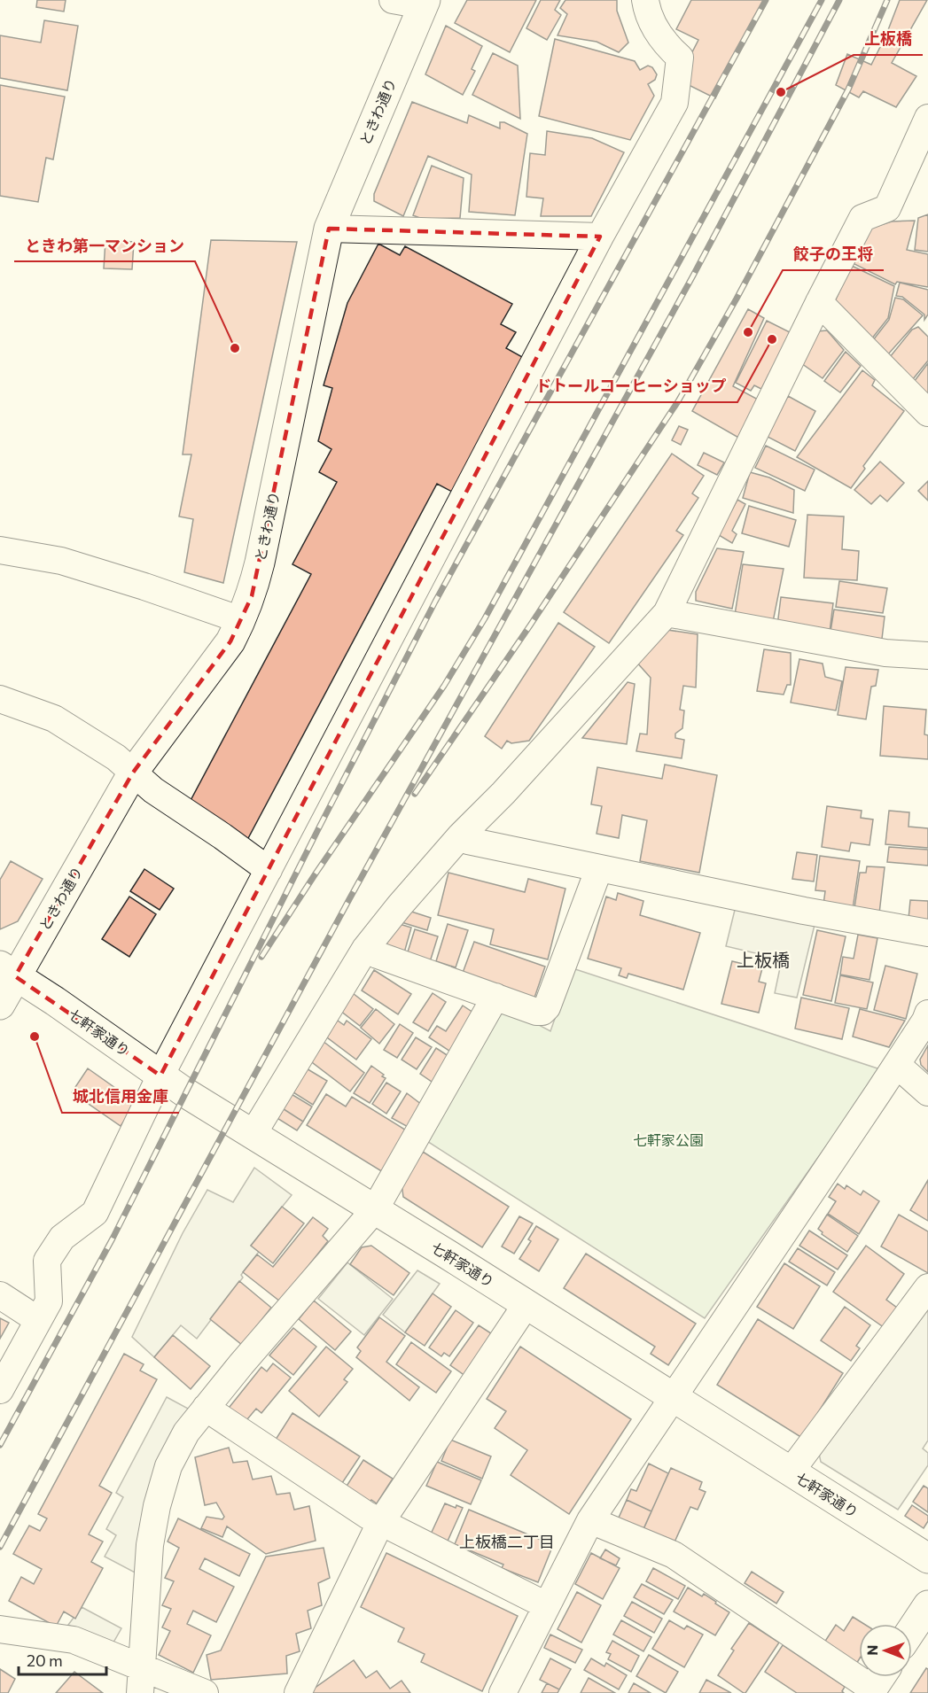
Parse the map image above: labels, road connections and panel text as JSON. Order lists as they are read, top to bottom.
{
  "streets": {
    "street": ["ときわ通り", "七軒家通り"]
  },
  "crossings": [
    ["ときわ通り", "七軒家通り"]
  ],
  "districts": ["上板橋", "上板橋二丁目"],
  "parks": ["七軒家公園"],
  "places": [
    "上板橋",
    "餃子の王将",
    "ドトールコーヒーショップ",
    "ときわ第一マンション",
    "城北信用金庫"
  ],
  "scale_bar": "20 m",
  "north": "left"
}
